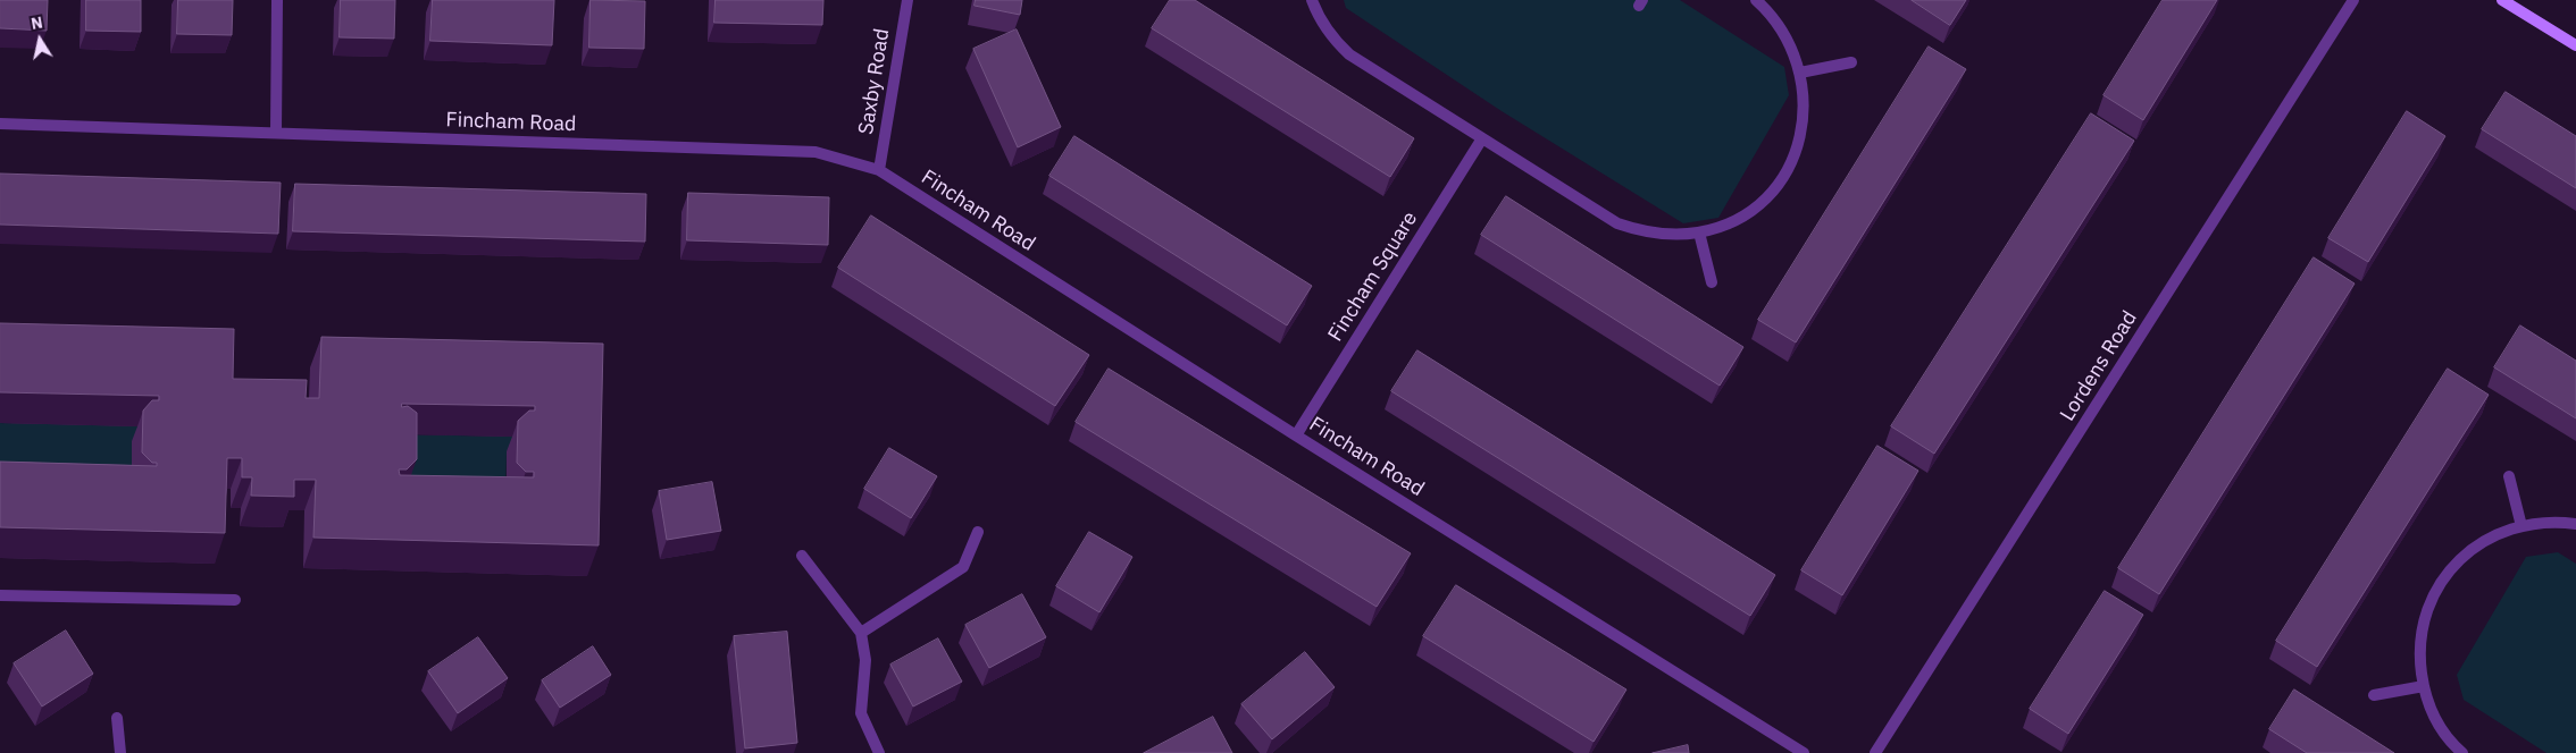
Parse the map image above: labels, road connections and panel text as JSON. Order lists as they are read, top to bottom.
{
  "streets": {
    "street": [
      "Saxby Road",
      "Fincham Road",
      "Fincham Square",
      "Lordens Road"
    ]
  },
  "crossings": [
    ["Saxby Road", "Fincham Road"],
    ["Fincham Road", "Fincham Square"]
  ],
  "north": "top"
}
